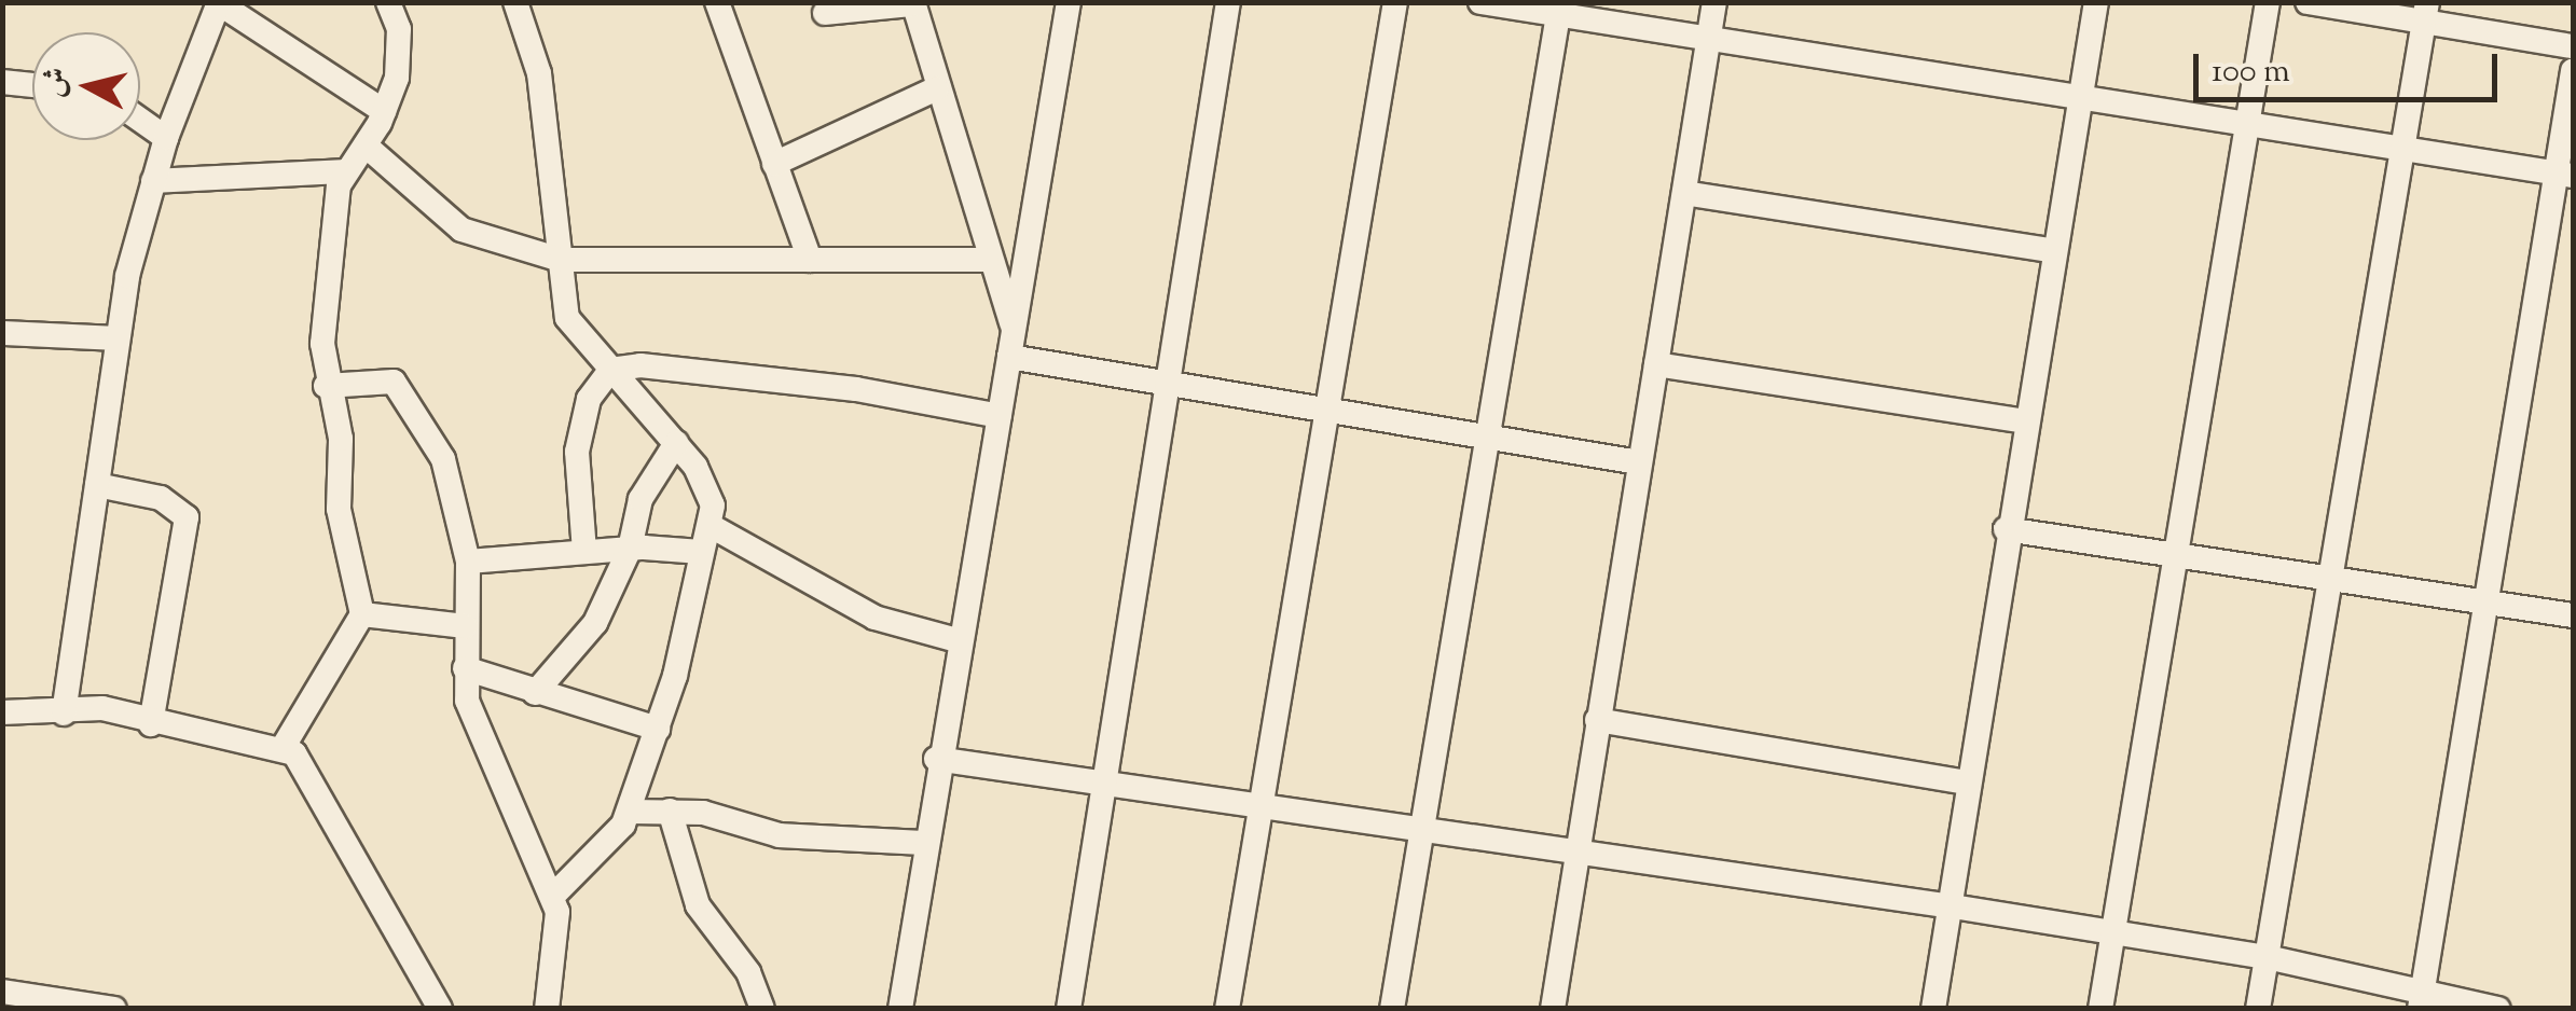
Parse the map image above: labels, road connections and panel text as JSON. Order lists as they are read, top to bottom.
{
  "scale_bar": "100 m",
  "north": "left"
}
